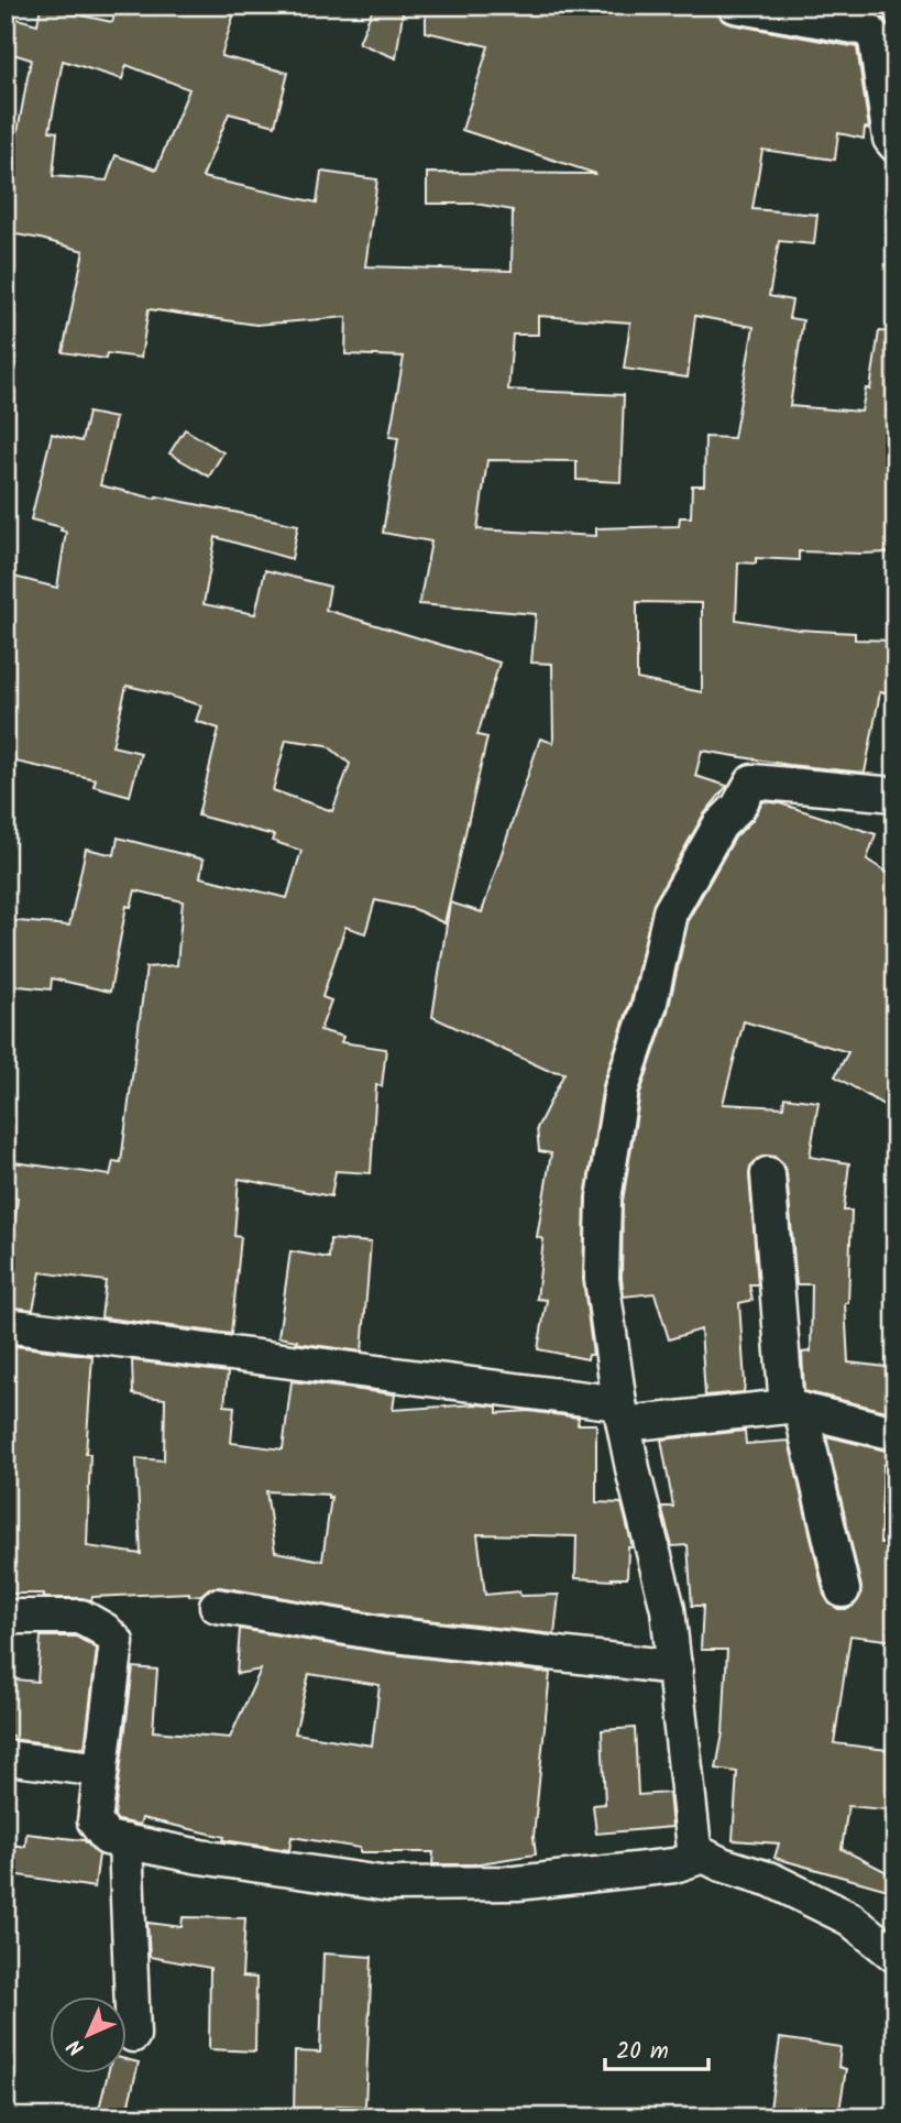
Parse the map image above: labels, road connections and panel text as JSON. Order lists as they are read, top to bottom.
{
  "scale_bar": "20 m",
  "north": "bottom left"
}
